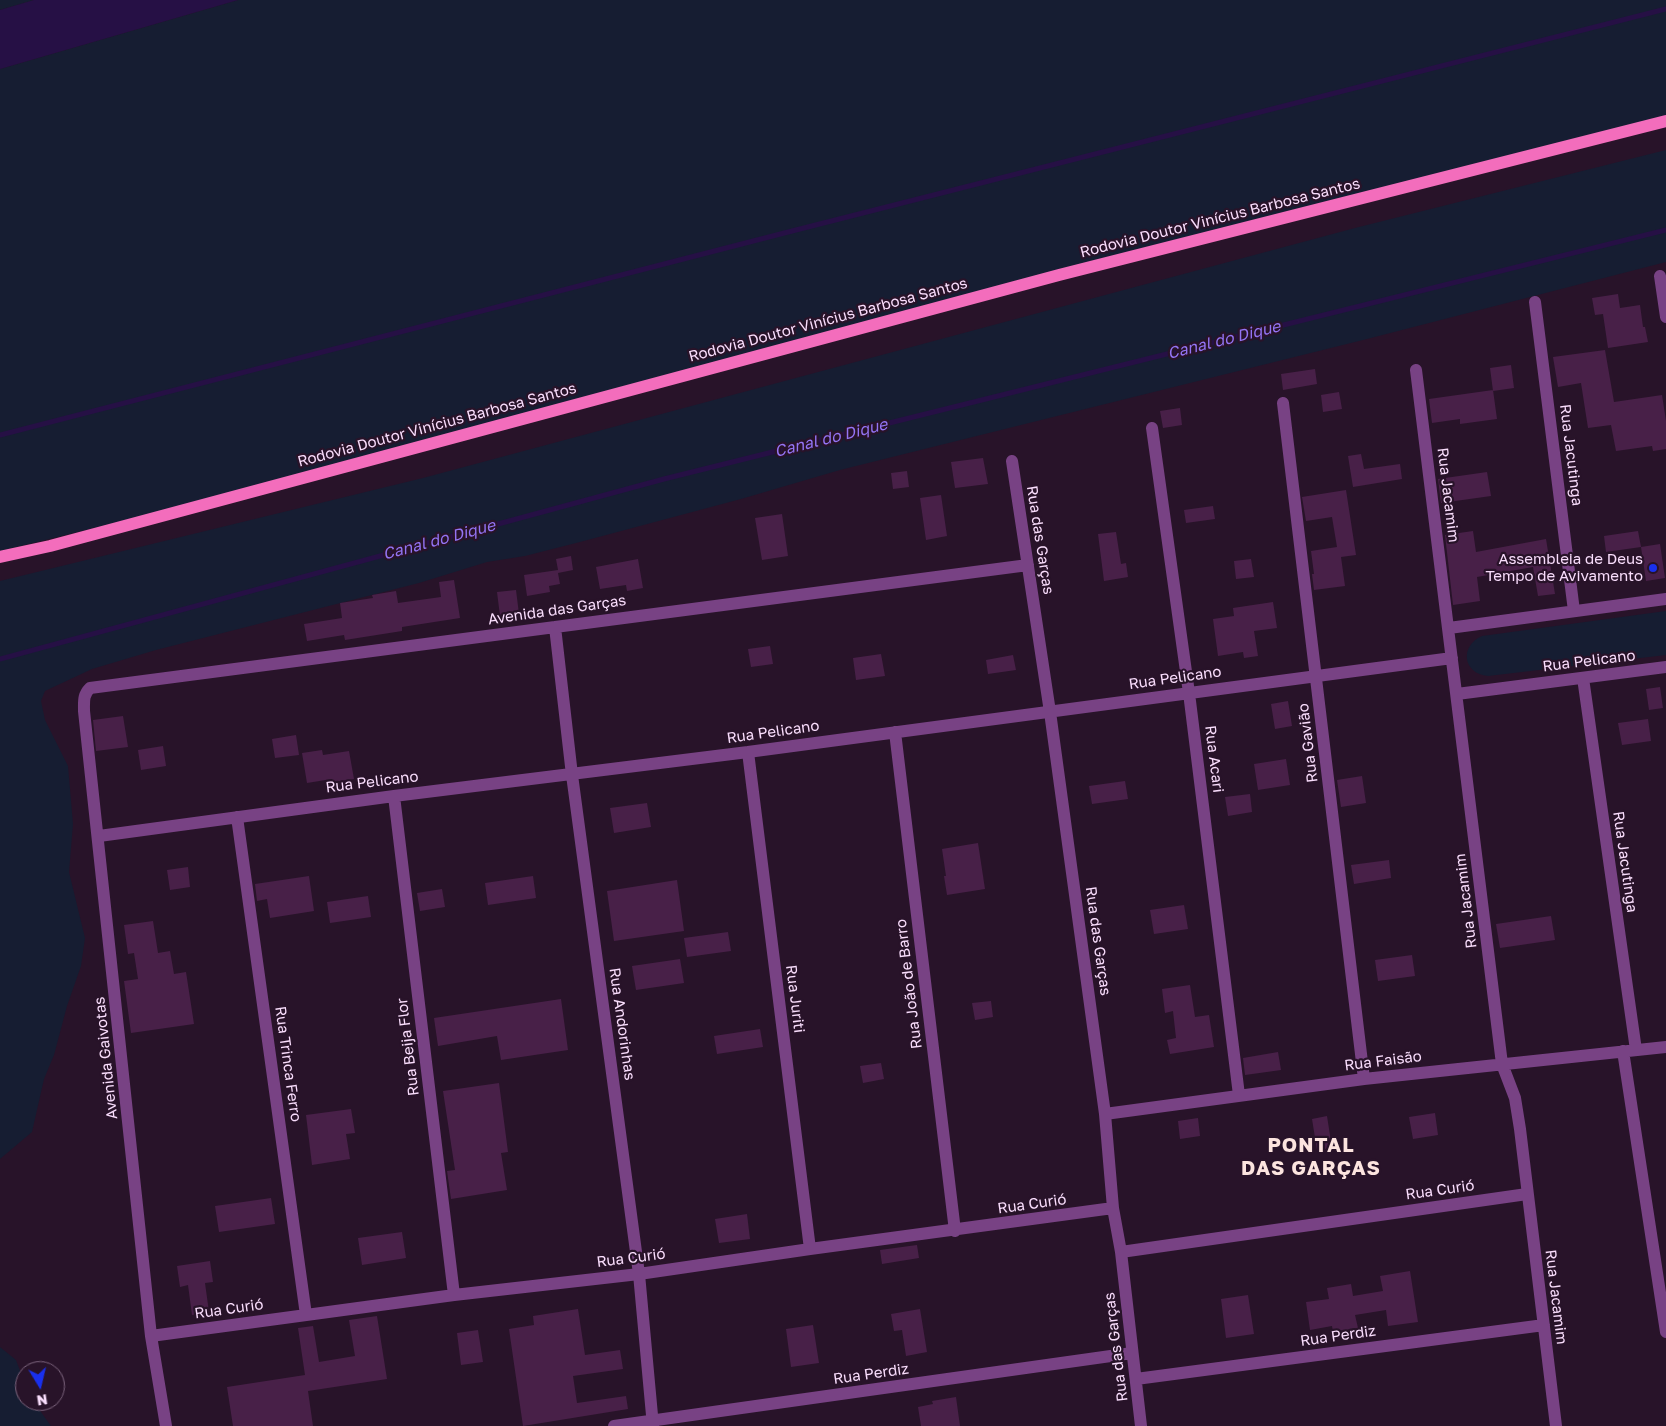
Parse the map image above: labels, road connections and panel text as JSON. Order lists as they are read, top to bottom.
{
  "streets": {
    "main road": ["Rodovia Doutor Vinícius Barbosa Santos"],
    "street": [
      "Rua Jacutinga",
      "Rua Jacamim",
      "Rua das Garças",
      "Avenida das Garças",
      "Rua Pelicano",
      "Rua Gavião",
      "Rua Acari",
      "Rua João de Barro",
      "Rua Juriti",
      "Rua Andorinhas",
      "Rua Beija Flor",
      "Avenida Gaivotas",
      "Rua Faisão",
      "Rua Trinca Ferro",
      "Rua Curió",
      "Rua Perdiz"
    ]
  },
  "crossings": [
    ["Rua Jacutinga", "Rua Pelicano"],
    ["Rua Jacutinga", "Rua Faisão"],
    ["Rua Jacamim", "Rua Pelicano"],
    ["Rua Jacamim", "Rua Faisão"],
    ["Rua Jacamim", "Rua Curió"],
    ["Rua Jacamim", "Rua Perdiz"],
    ["Rua das Garças", "Avenida das Garças"],
    ["Rua das Garças", "Rua Pelicano"],
    ["Rua das Garças", "Rua Faisão"],
    ["Rua das Garças", "Rua Curió"],
    ["Rua das Garças", "Rua Perdiz"],
    ["Avenida das Garças", "Rua Andorinhas"],
    ["Avenida das Garças", "Avenida Gaivotas"],
    ["Rua Pelicano", "Rua Gavião"],
    ["Rua Pelicano", "Rua Acari"],
    ["Rua Pelicano", "Rua João de Barro"],
    ["Rua Pelicano", "Rua Juriti"],
    ["Rua Pelicano", "Rua Andorinhas"],
    ["Rua Pelicano", "Rua Beija Flor"],
    ["Rua Pelicano", "Avenida Gaivotas"],
    ["Rua Pelicano", "Rua Trinca Ferro"],
    ["Rua Gavião", "Rua Faisão"],
    ["Rua Acari", "Rua Faisão"],
    ["Rua João de Barro", "Rua Curió"],
    ["Rua Juriti", "Rua Curió"],
    ["Rua Andorinhas", "Rua Curió"],
    ["Rua Andorinhas", "Rua Perdiz"],
    ["Rua Beija Flor", "Rua Curió"],
    ["Avenida Gaivotas", "Rua Curió"],
    ["Rua Trinca Ferro", "Rua Curió"]
  ],
  "districts": ["PONTAL DAS GARÇAS"],
  "water": ["Canal do Dique"],
  "places": ["Assembleia de Deus Tempo de Avivamento"],
  "north": "bottom"
}
